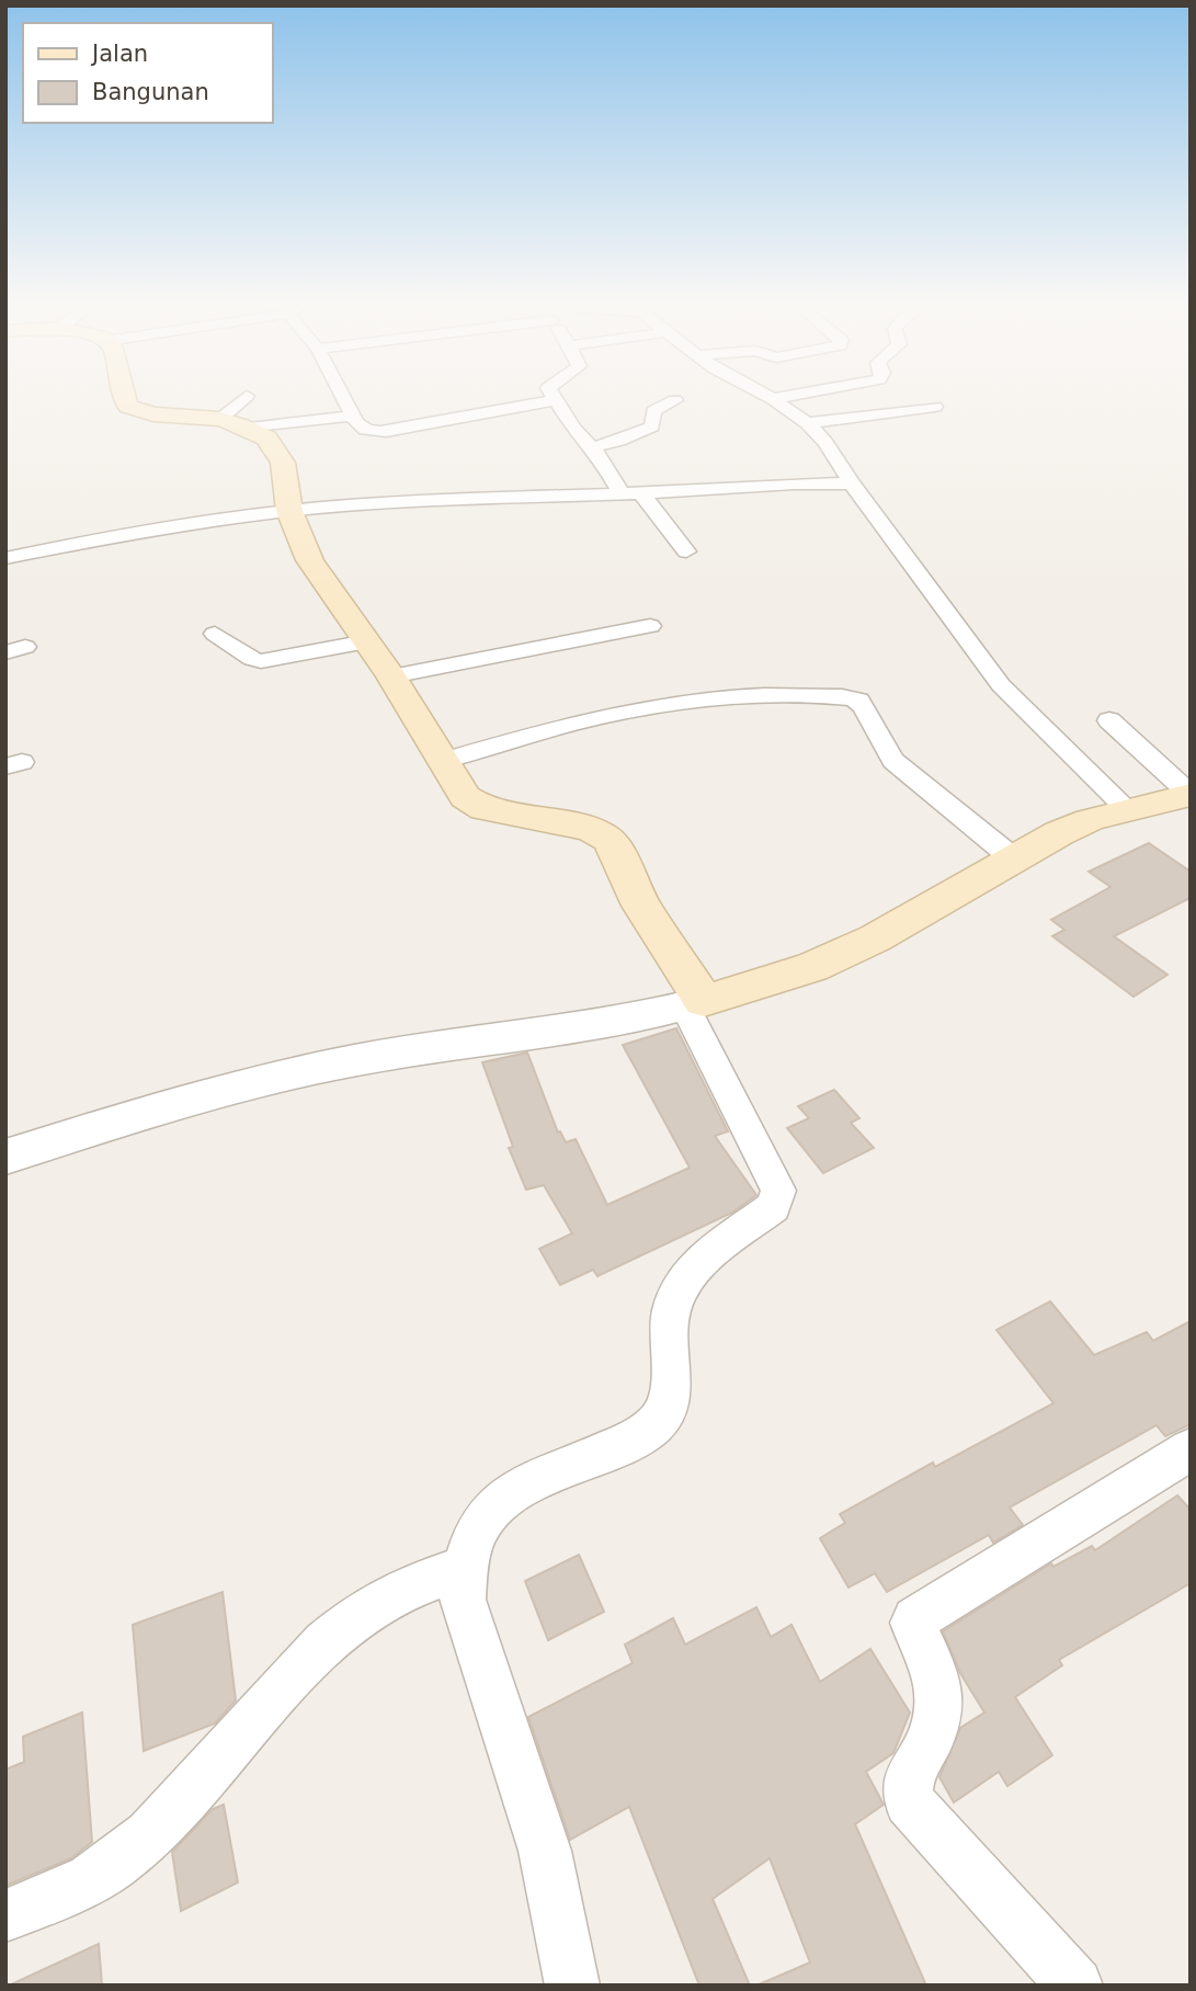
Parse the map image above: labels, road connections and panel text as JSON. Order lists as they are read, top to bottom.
{
  "legend": ["Jalan", "Bangunan"]
}
